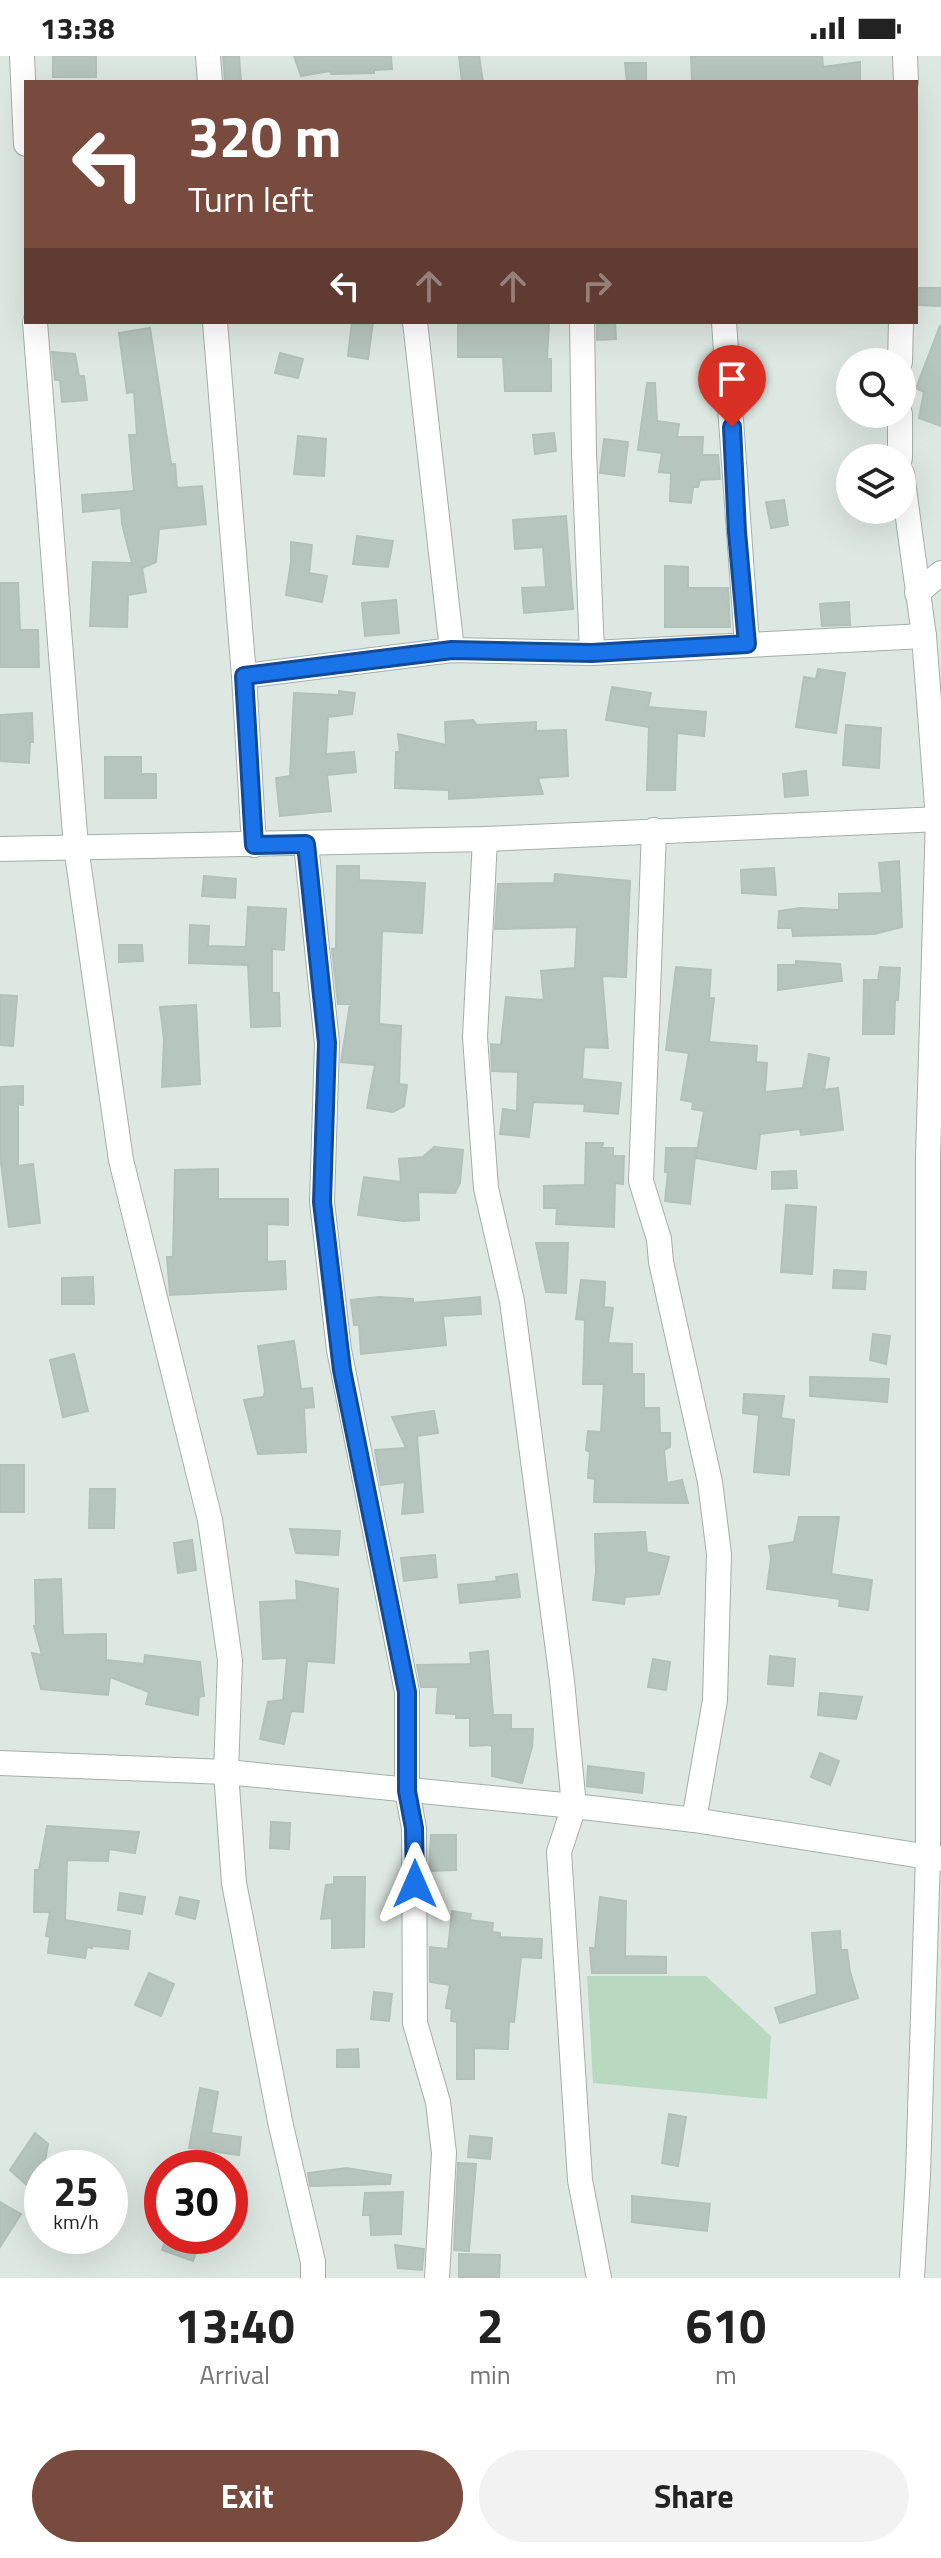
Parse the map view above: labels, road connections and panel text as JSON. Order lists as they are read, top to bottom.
{
  "page": {
    "status": "13:38",
    "turn": ["320 m", "Turn left"],
    "speed": "25 km/h",
    "limit": "30",
    "eta": [
      "13:40",
      "Arrival",
      "2",
      "min",
      "610",
      "m"
    ],
    "buttons": ["Exit", "Share"]
  }
}
